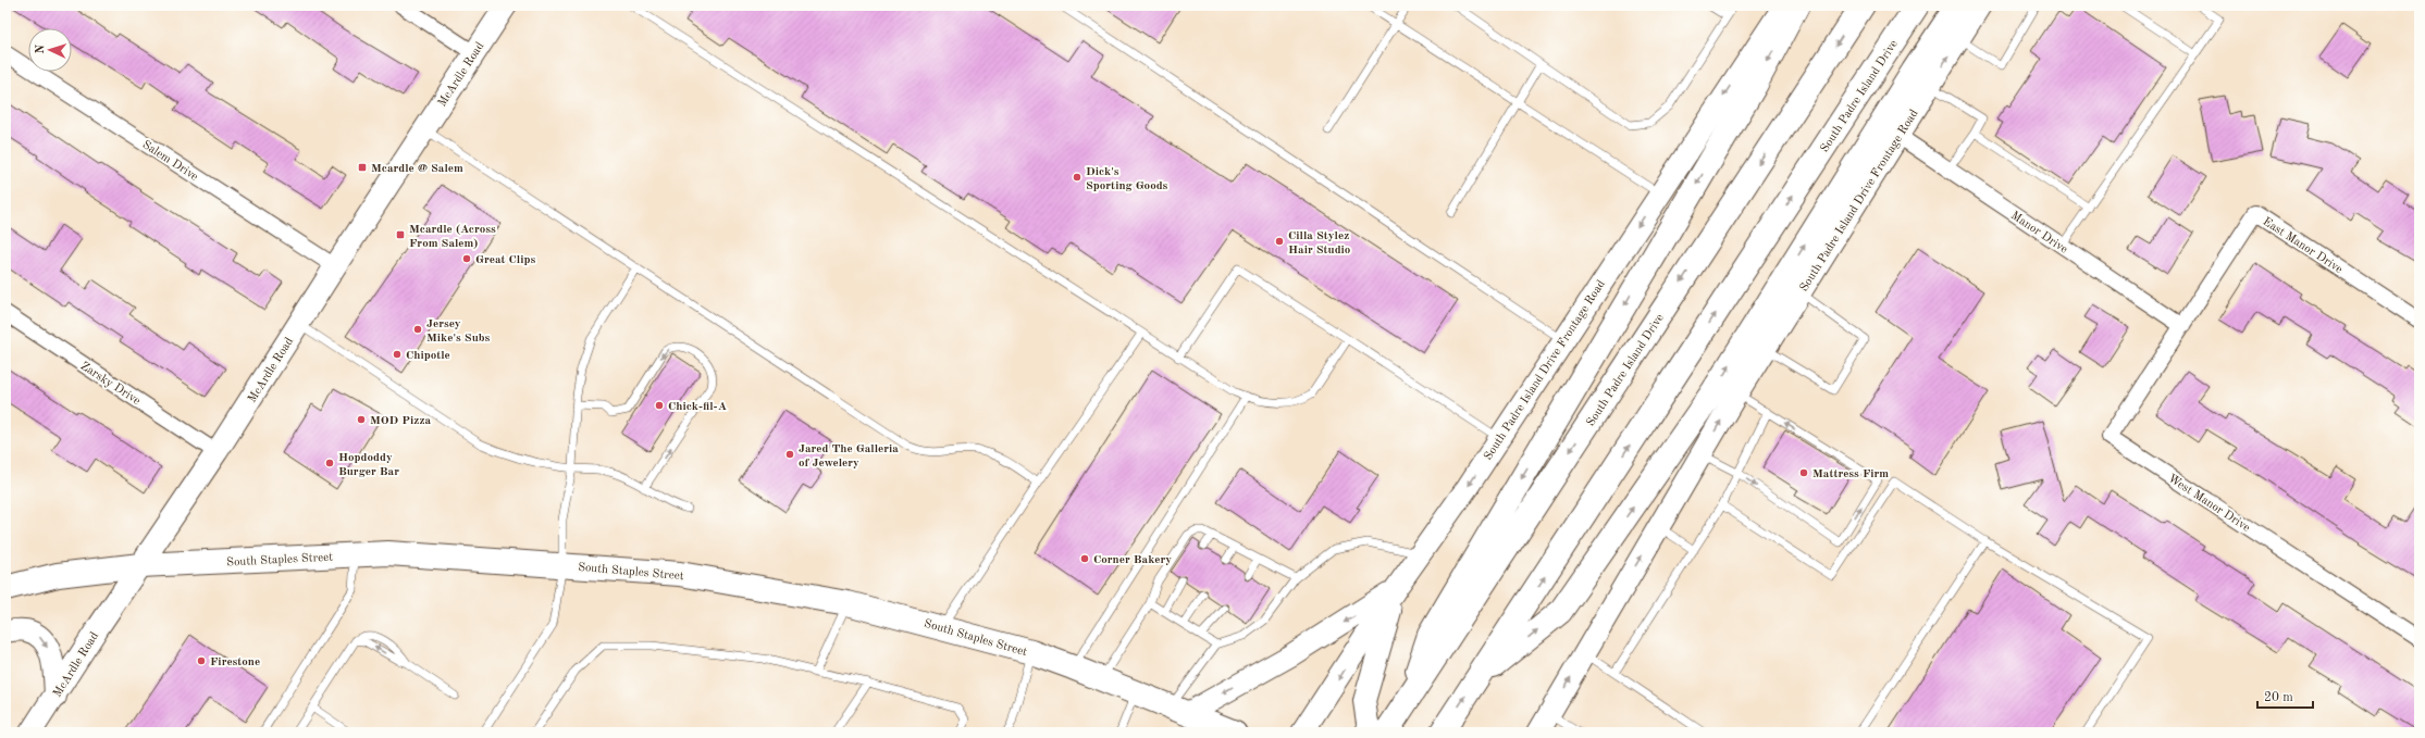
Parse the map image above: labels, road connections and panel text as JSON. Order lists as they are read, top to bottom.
{
  "streets": {
    "main road": [
      "McArdle Road",
      "South Padre Island Drive",
      "South Padre Island Drive Frontage Road",
      "South Staples Street"
    ],
    "street": [
      "Salem Drive",
      "Manor Drive",
      "East Manor Drive",
      "Zarsky Drive",
      "West Manor Drive"
    ]
  },
  "crossings": [
    ["McArdle Road", "Salem Drive"],
    ["McArdle Road", "Zarsky Drive"],
    ["McArdle Road", "South Staples Street"],
    ["South Padre Island Drive Frontage Road", "Manor Drive"],
    ["Manor Drive", "East Manor Drive"],
    ["Manor Drive", "West Manor Drive"],
    ["East Manor Drive", "West Manor Drive"]
  ],
  "places": {
    "transit": ["Mcardle @ Salem", "Mcardle (Across From Salem)"],
    "other": [
      "Dick's Sporting Goods",
      "Cilla Stylez Hair Studio",
      "Great Clips",
      "Jersey Mike's Subs",
      "Chipotle",
      "Chick-fil-A",
      "MOD Pizza",
      "Jared The Galleria of Jewelery",
      "Hopdoddy Burger Bar",
      "Mattress Firm",
      "Corner Bakery",
      "Firestone"
    ]
  },
  "scale_bar": "20 m",
  "north": "left"
}
